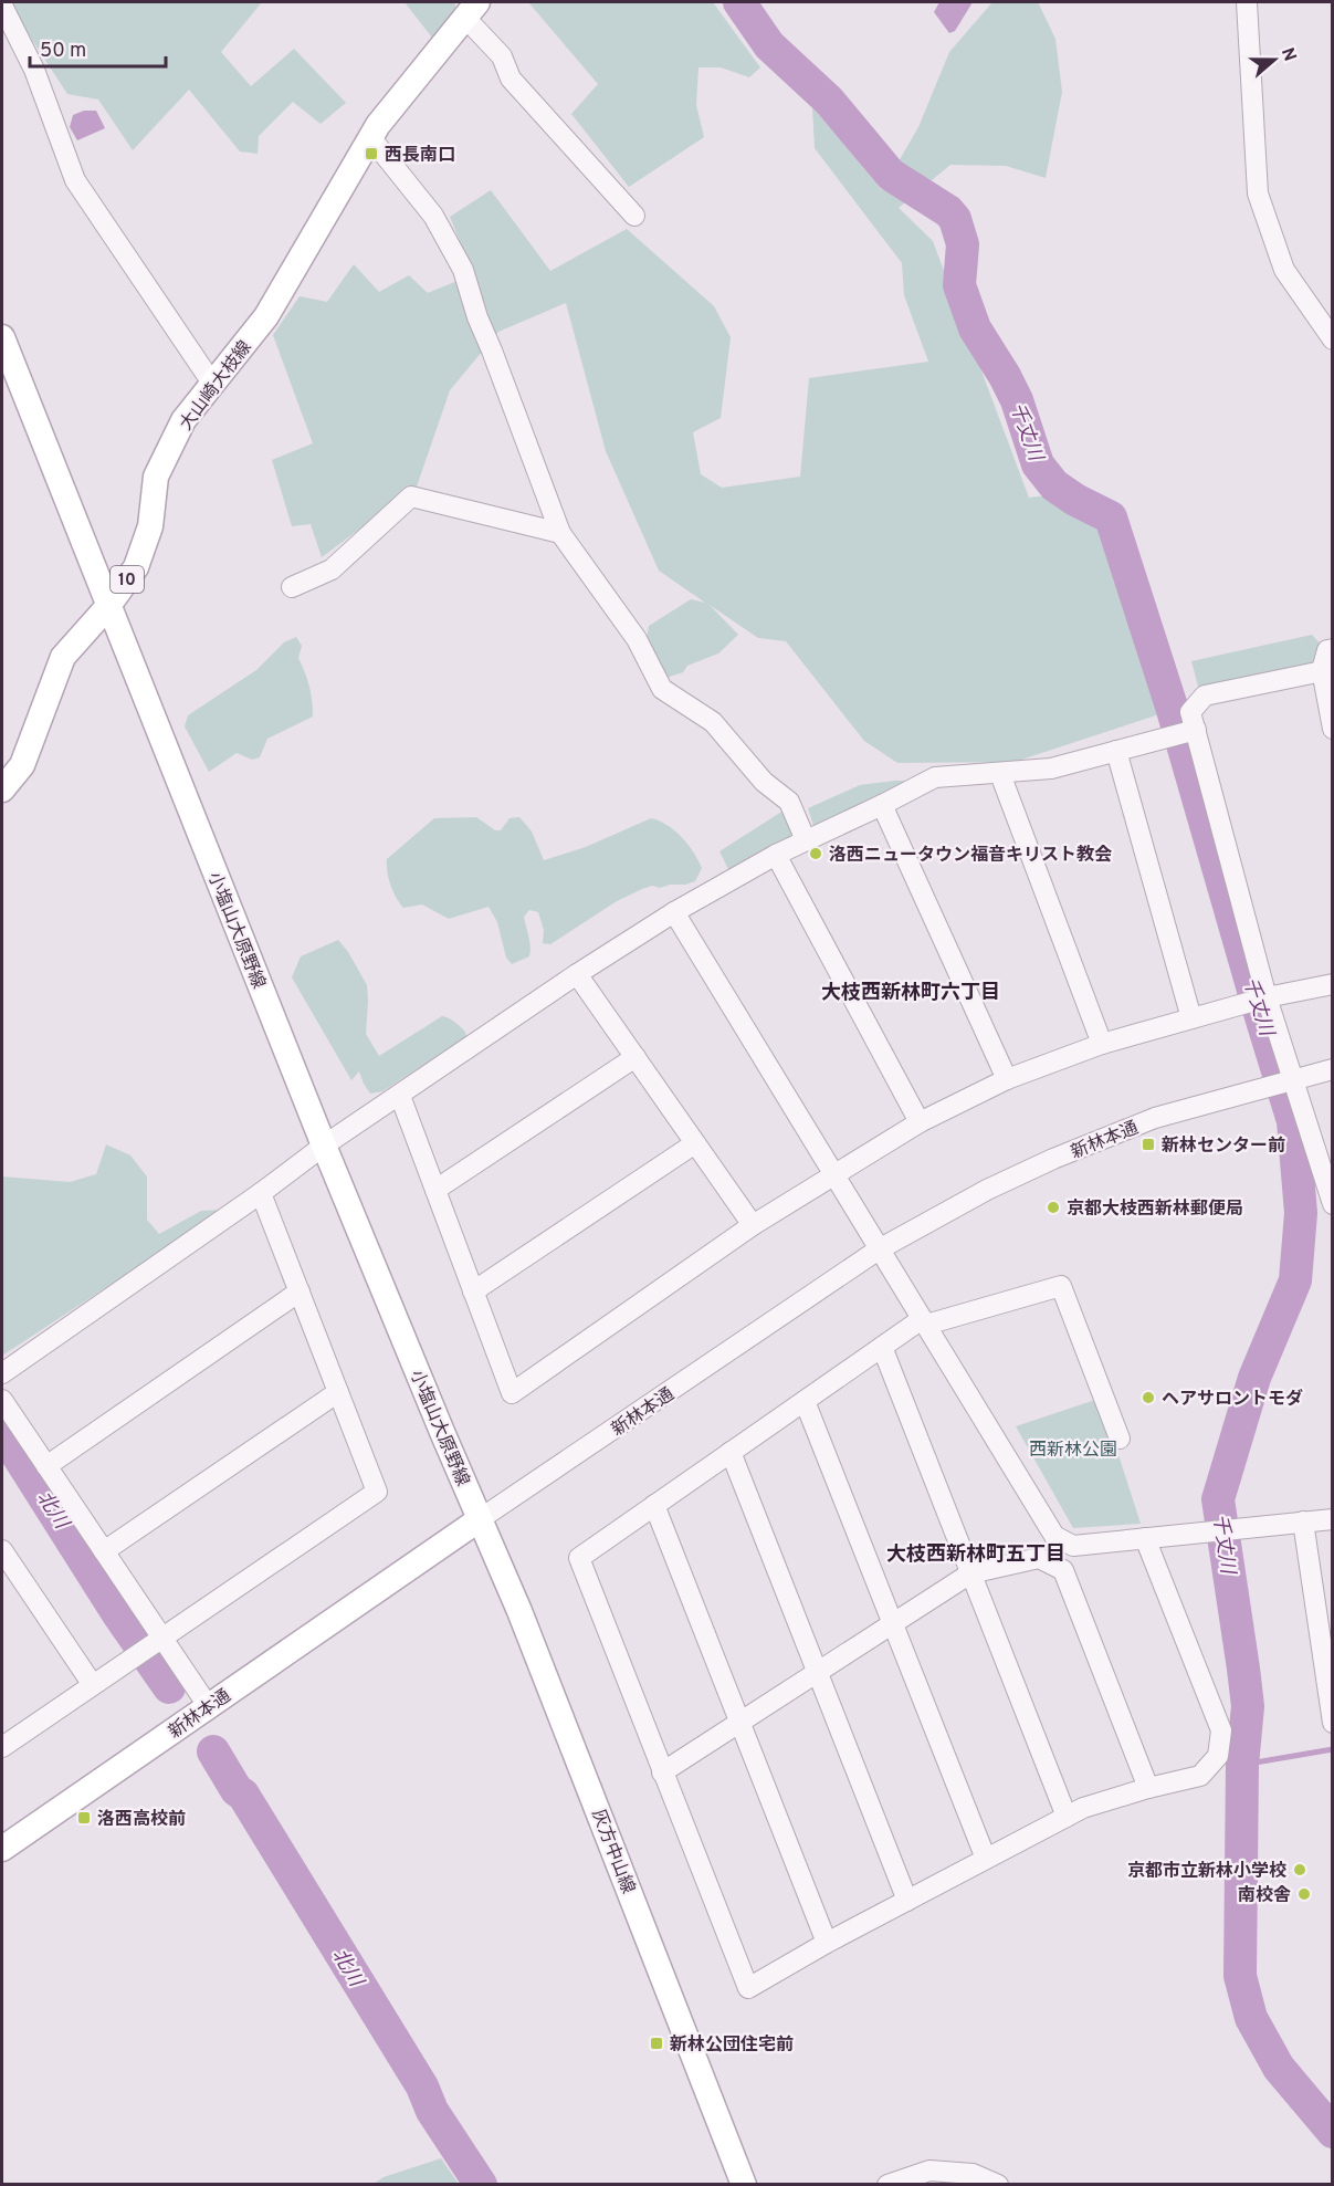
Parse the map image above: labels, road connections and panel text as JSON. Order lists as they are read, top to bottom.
{
  "streets": {
    "main road": [
      "大山崎大枝線",
      "10",
      "小塩山大原野線",
      "新林本通",
      "灰方中山線"
    ]
  },
  "crossings": [
    ["大山崎大枝線", "小塩山大原野線"],
    ["小塩山大原野線", "新林本通"],
    ["小塩山大原野線", "灰方中山線"],
    ["新林本通", "灰方中山線"]
  ],
  "districts": ["大枝西新林町六丁目", "大枝西新林町五丁目"],
  "water": ["千丈川", "北川"],
  "parks": ["西新林公園"],
  "places": {
    "transit": [
      "西長南口",
      "新林センター前",
      "洛西高校前",
      "新林公団住宅前"
    ],
    "other": [
      "洛西ニュータウン福音キリスト教会",
      "京都大枝西新林郵便局",
      "ヘアサロントモダ",
      "京都市立新林小学校",
      "南校舎"
    ]
  },
  "scale_bar": "50 m",
  "north": "right"
}
